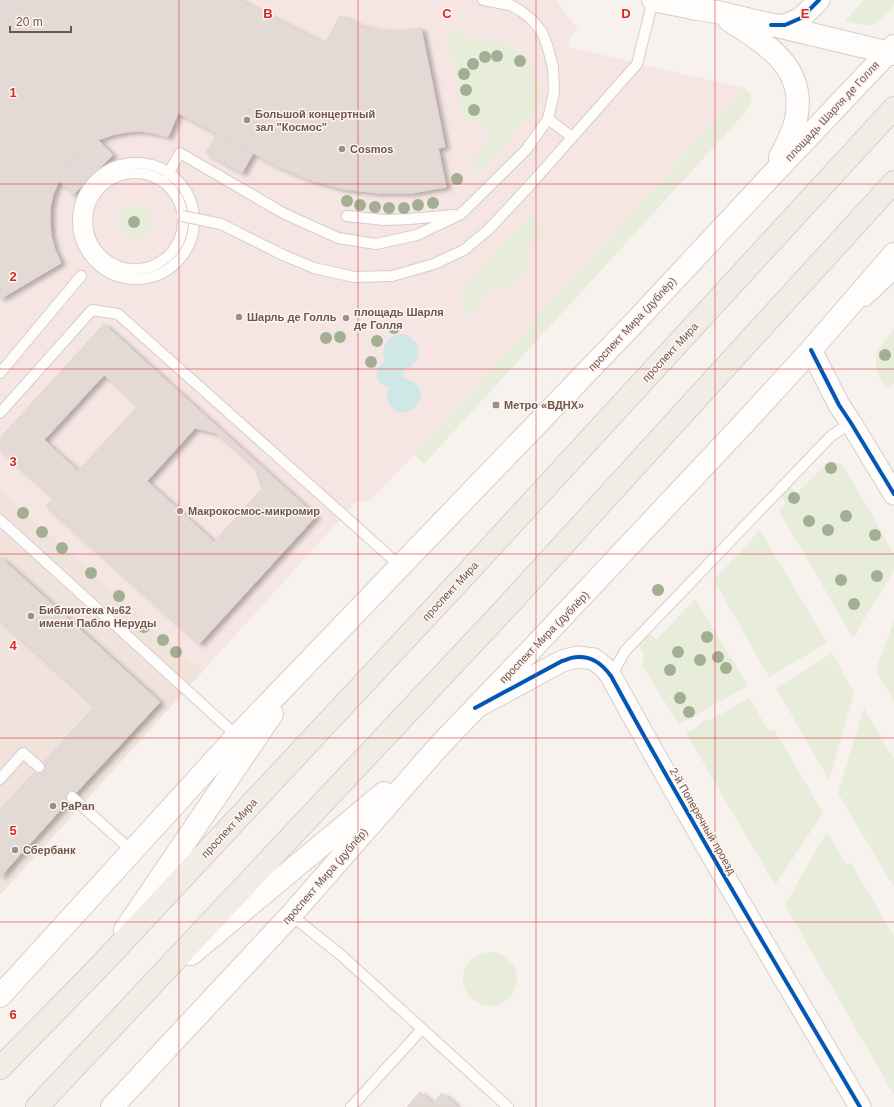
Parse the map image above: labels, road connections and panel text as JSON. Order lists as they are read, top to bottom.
{
  "streets": {
    "main road": ["площадь Шарля де Голля", "проспект Мира (дублёр)", "проспект Мира"],
    "street": ["2-й Поперечный проезд"]
  },
  "crossings": [
    ["площадь Шарля де Голля", "проспект Мира (дублёр)"],
    ["проспект Мира (дублёр)", "2-й Поперечный проезд"]
  ],
  "places": {
    "other": [
      "Большой концертный зал \"Космос\"",
      "Cosmos",
      "Шарль де Голль",
      "площадь Шарля де Голля",
      "Макрокосмос-микромир",
      "Библиотека №62 имени Пабло Неруды",
      "PaPan",
      "Сбербанк"
    ],
    "transit": ["Метро «ВДНХ»"]
  },
  "scale_bar": "20 m",
  "grid": {
    "columns": [
      "B",
      "C",
      "D",
      "E"
    ],
    "rows": [
      "1",
      "2",
      "3",
      "4",
      "5",
      "6"
    ]
  }
}
